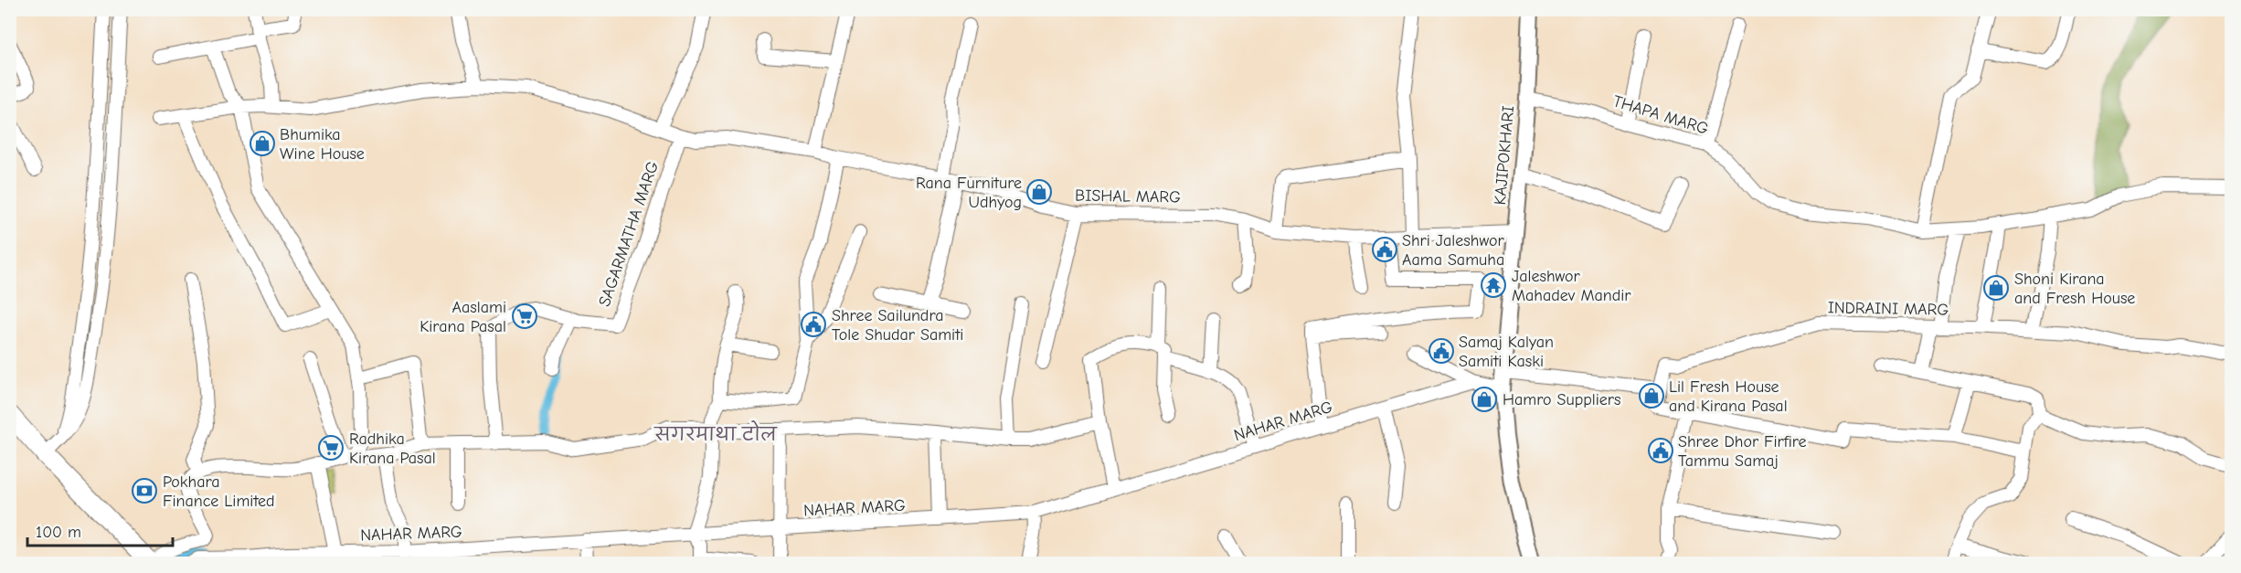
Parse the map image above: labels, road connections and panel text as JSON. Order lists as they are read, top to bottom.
{
  "streets": {
    "main road": ["KAJIPOKHARI"],
    "street": [
      "THAPA MARG",
      "BISHAL MARG",
      "SAGARMATHA MARG",
      "INDRAINI MARG",
      "NAHAR MARG"
    ]
  },
  "crossings": [
    ["THAPA MARG", "KAJIPOKHARI"],
    ["KAJIPOKHARI", "BISHAL MARG"],
    ["KAJIPOKHARI", "NAHAR MARG"],
    ["BISHAL MARG", "SAGARMATHA MARG"]
  ],
  "districts": ["सगरमाथा टोल"],
  "places": {
    "shop": [
      "Bhumika Wine House",
      "Rana Furniture Udhyog",
      "Shoni Kirana and Fresh House",
      "Lil Fresh House and Kirana Pasal",
      "Hamro Suppliers"
    ],
    "public building": [
      "Shri Jaleshwor Aama Samuha",
      "Shree Sailundra Tole Shudar Samiti",
      "Samaj Kalyan Samiti Kaski",
      "Shree Dhor Firfire Tammu Samaj"
    ],
    "temple": ["Jaleshwor Mahadev Mandir"],
    "supermarket": ["Aaslami Kirana Pasal", "Radhika Kirana Pasal"],
    "bank": ["Pokhara Finance Limited"]
  },
  "scale_bar": "100 m"
}
